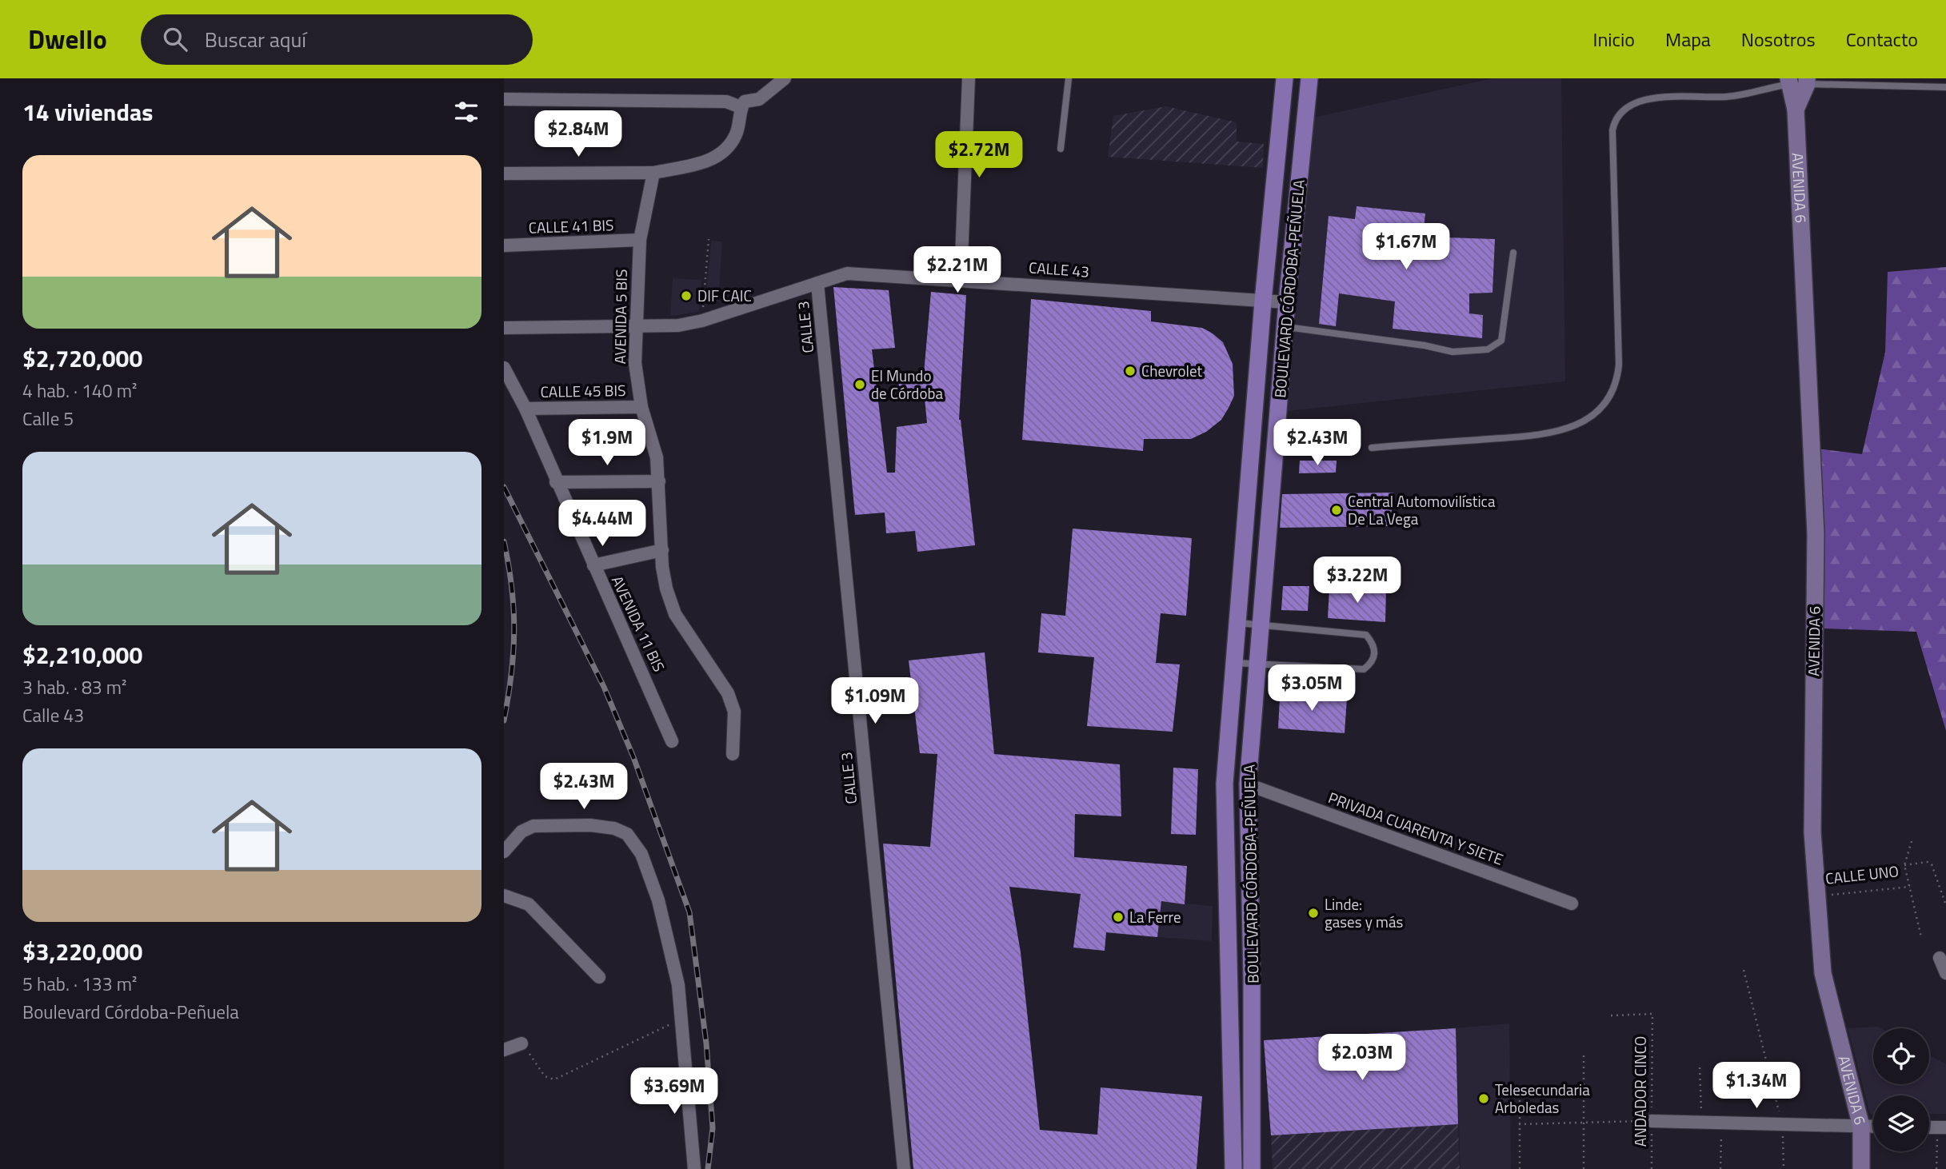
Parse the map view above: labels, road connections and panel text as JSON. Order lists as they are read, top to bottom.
{
  "streets": {
    "main road": ["BOULEVARD CÓRDOBA-PEÑUELA"],
    "street": [
      "AVENIDA 6",
      "CALLE 41 BIS",
      "CALLE 43",
      "AVENIDA 5 BIS",
      "CALLE 3",
      "CALLE 45 BIS",
      "AVENIDA 11 BIS",
      "PRIVADA CUARENTA Y SIETE"
    ],
    "path": ["CALLE UNO", "ANDADOR CINCO"]
  },
  "crossings": [
    ["AVENIDA 6", "CALLE UNO"],
    ["CALLE 41 BIS", "AVENIDA 5 BIS"],
    ["CALLE 43", "BOULEVARD CÓRDOBA-PEÑUELA"],
    ["CALLE 43", "AVENIDA 5 BIS"],
    ["CALLE 43", "CALLE 3"],
    ["BOULEVARD CÓRDOBA-PEÑUELA", "PRIVADA CUARENTA Y SIETE"],
    ["AVENIDA 5 BIS", "CALLE 45 BIS"],
    ["CALLE 45 BIS", "AVENIDA 11 BIS"]
  ],
  "places": [
    "DIF CAIC",
    "Chevrolet",
    "El Mundo de Córdoba",
    "Central Automovilística De La Vega",
    "Linde: gases y más",
    "La Ferre",
    "Telesecundaria Arboledas"
  ],
  "page": {
    "header": "Dwello",
    "search": "Buscar aquí",
    "nav": [
      "Inicio",
      "Mapa",
      "Nosotros",
      "Contacto"
    ],
    "heading": "14 viviendas",
    "price": [
      "$2.84M",
      "$2.72M",
      "$1.67M",
      "$2.21M",
      "$1.9M",
      "$2.43M",
      "$4.44M",
      "$3.22M",
      "$3.05M",
      "$1.09M",
      "$2.43M",
      "$2.03M",
      "$1.34M",
      "$3.69M"
    ],
    "list": [
      {
        "name": "$2,720,000",
        "note": "4 hab. · 140 m² · Calle 5"
      },
      {
        "name": "$2,210,000",
        "note": "3 hab. · 83 m² · Calle 43"
      },
      {
        "name": "$3,220,000",
        "note": "5 hab. · 133 m² · Boulevard Córdoba-Peñuela"
      }
    ]
  }
}
